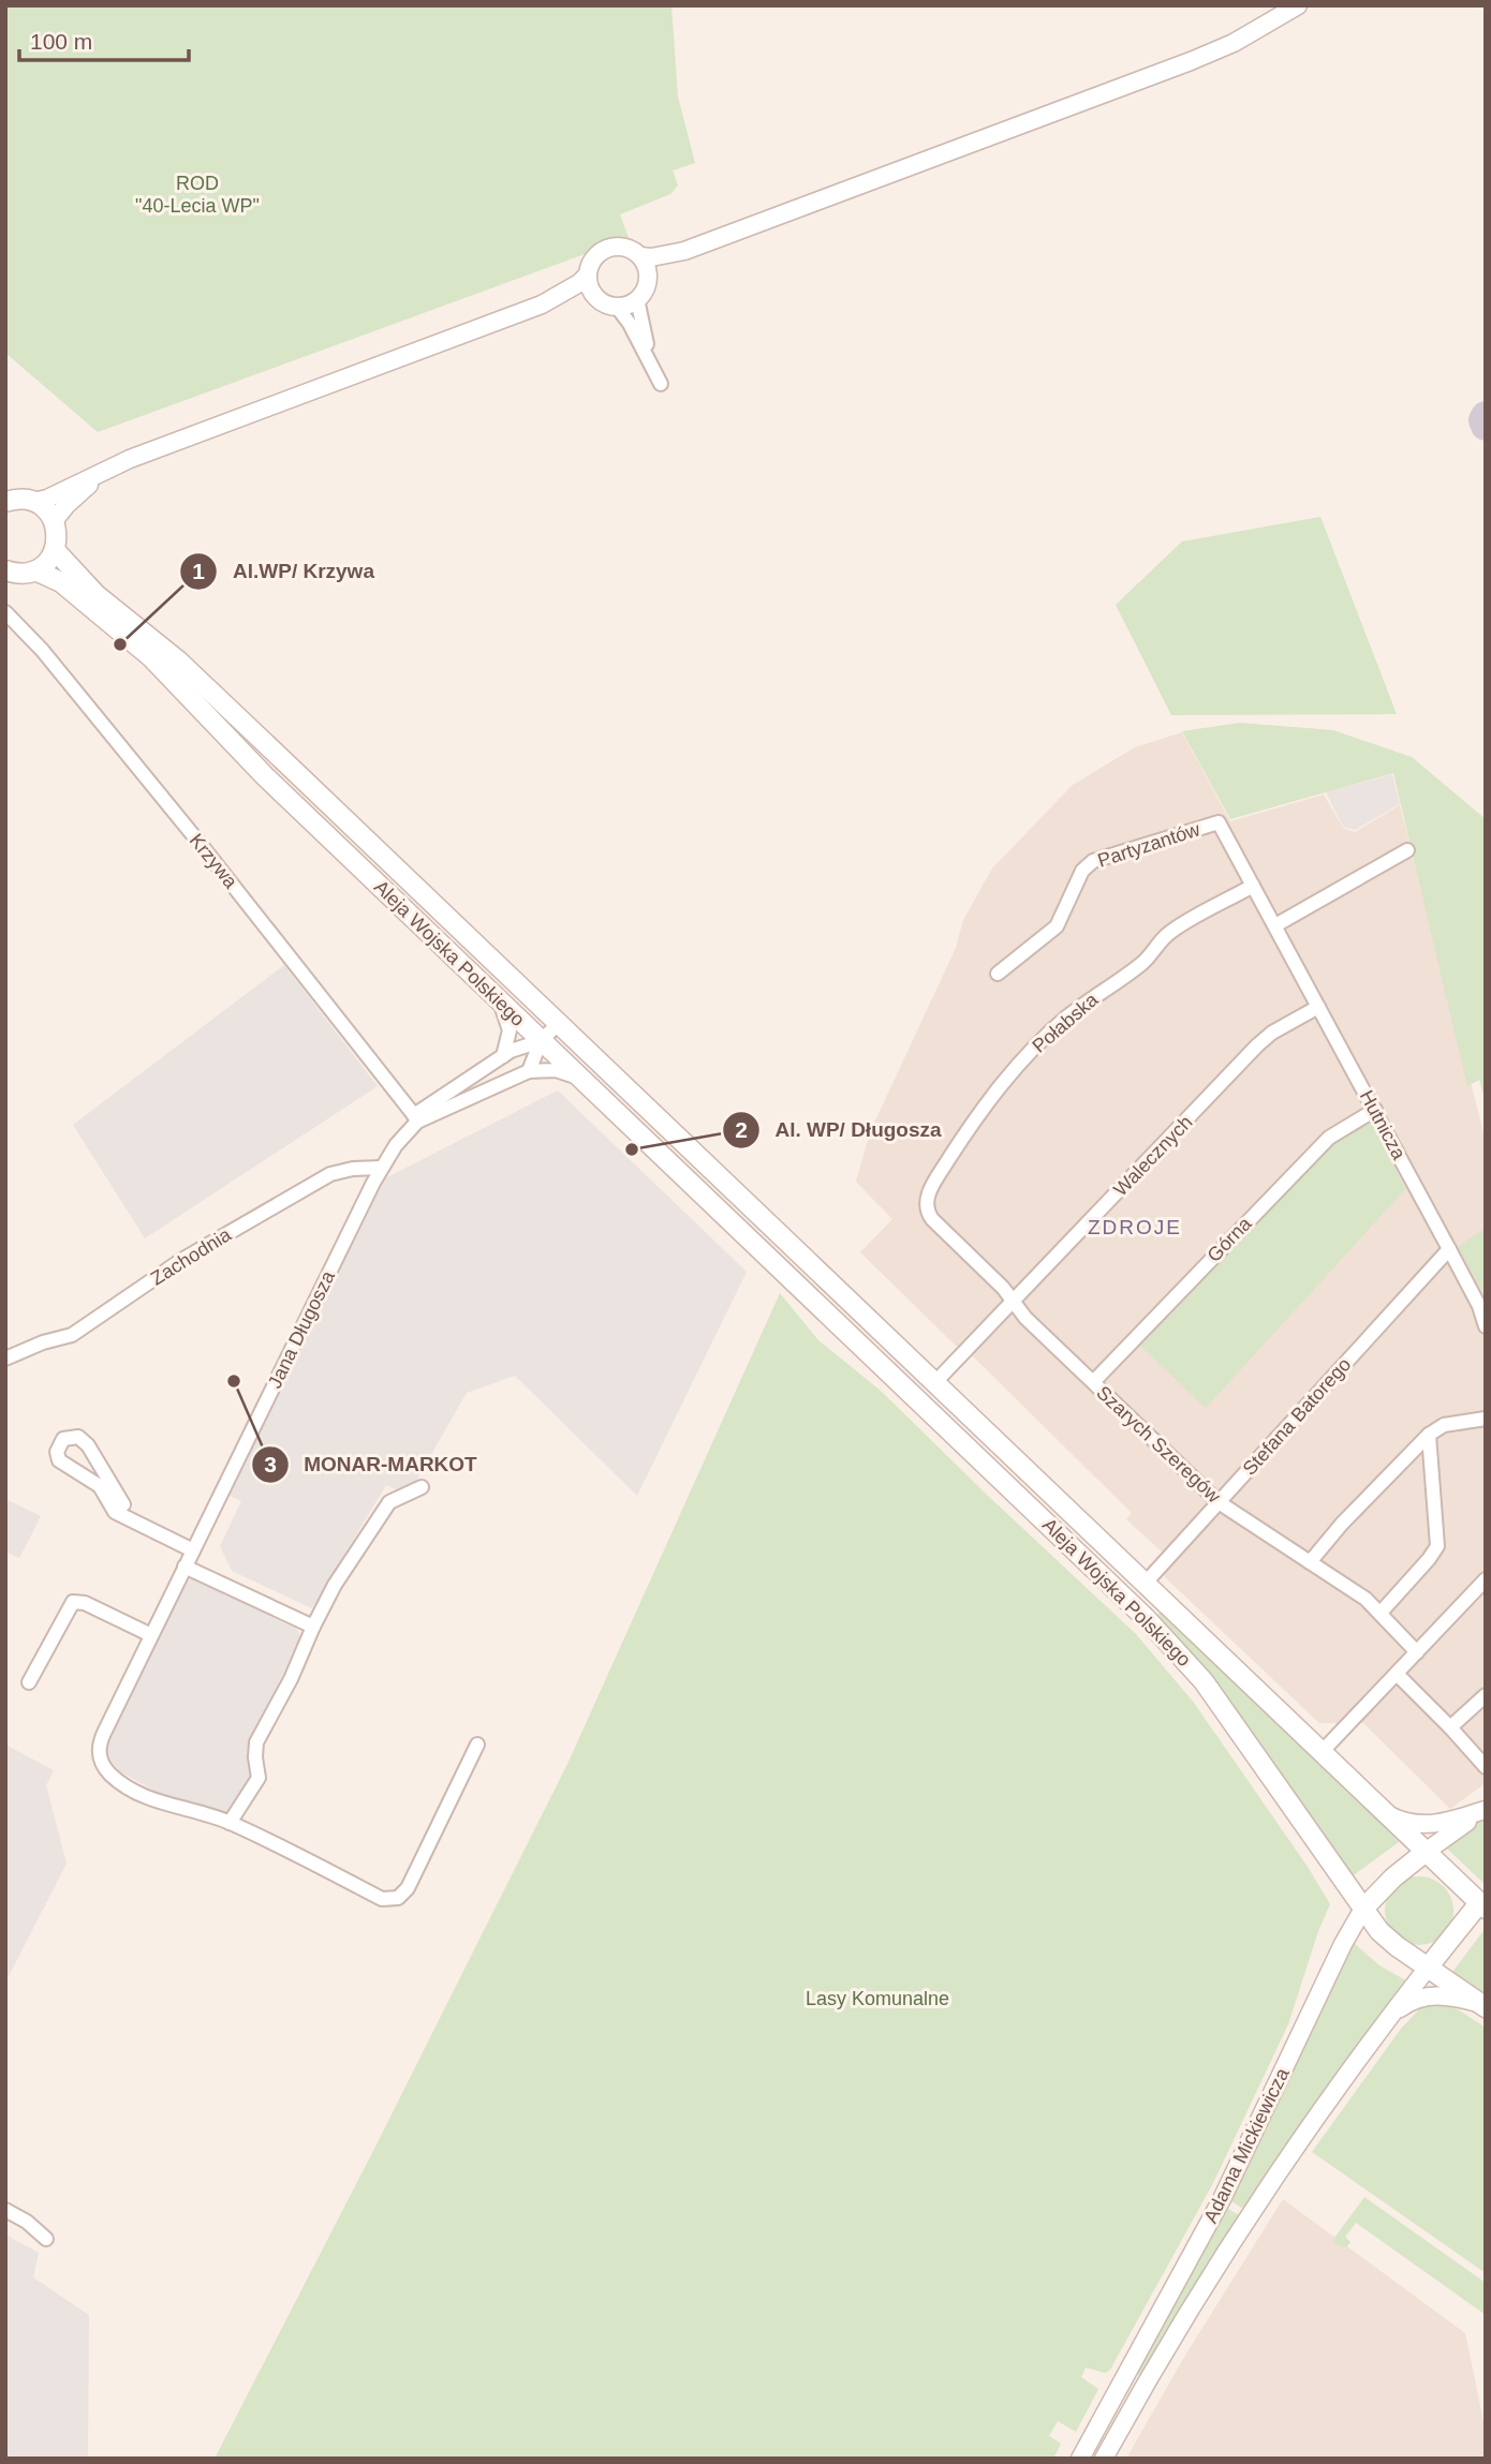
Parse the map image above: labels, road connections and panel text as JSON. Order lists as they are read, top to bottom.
{
  "streets": {
    "main road": ["Aleja Wojska Polskiego"],
    "street": [
      "Partyzantów",
      "Krzywa",
      "Połabska",
      "Hutnicza",
      "Walecznych",
      "Górna",
      "Zachodnia",
      "Jana Długosza",
      "Stefana Batorego",
      "Szarych Szeregów",
      "Adama Mickiewicza"
    ]
  },
  "crossings": [
    ["Partyzantów", "Hutnicza"],
    ["Krzywa", "Jana Długosza"],
    ["Aleja Wojska Polskiego", "Walecznych"],
    ["Aleja Wojska Polskiego", "Stefana Batorego"],
    ["Aleja Wojska Polskiego", "Adama Mickiewicza"],
    ["Połabska", "Hutnicza"],
    ["Połabska", "Szarych Szeregów"],
    ["Hutnicza", "Walecznych"],
    ["Hutnicza", "Górna"],
    ["Hutnicza", "Stefana Batorego"],
    ["Walecznych", "Szarych Szeregów"],
    ["Górna", "Szarych Szeregów"],
    ["Zachodnia", "Jana Długosza"],
    ["Stefana Batorego", "Szarych Szeregów"]
  ],
  "districts": ["ZDROJE"],
  "parks": ["ROD \"40-Lecia WP\"", "Lasy Komunalne"],
  "places": ["Al.WP/ Krzywa", "Al. WP/ Długosza", "MONAR-MARKOT"],
  "scale_bar": "100 m"
}
